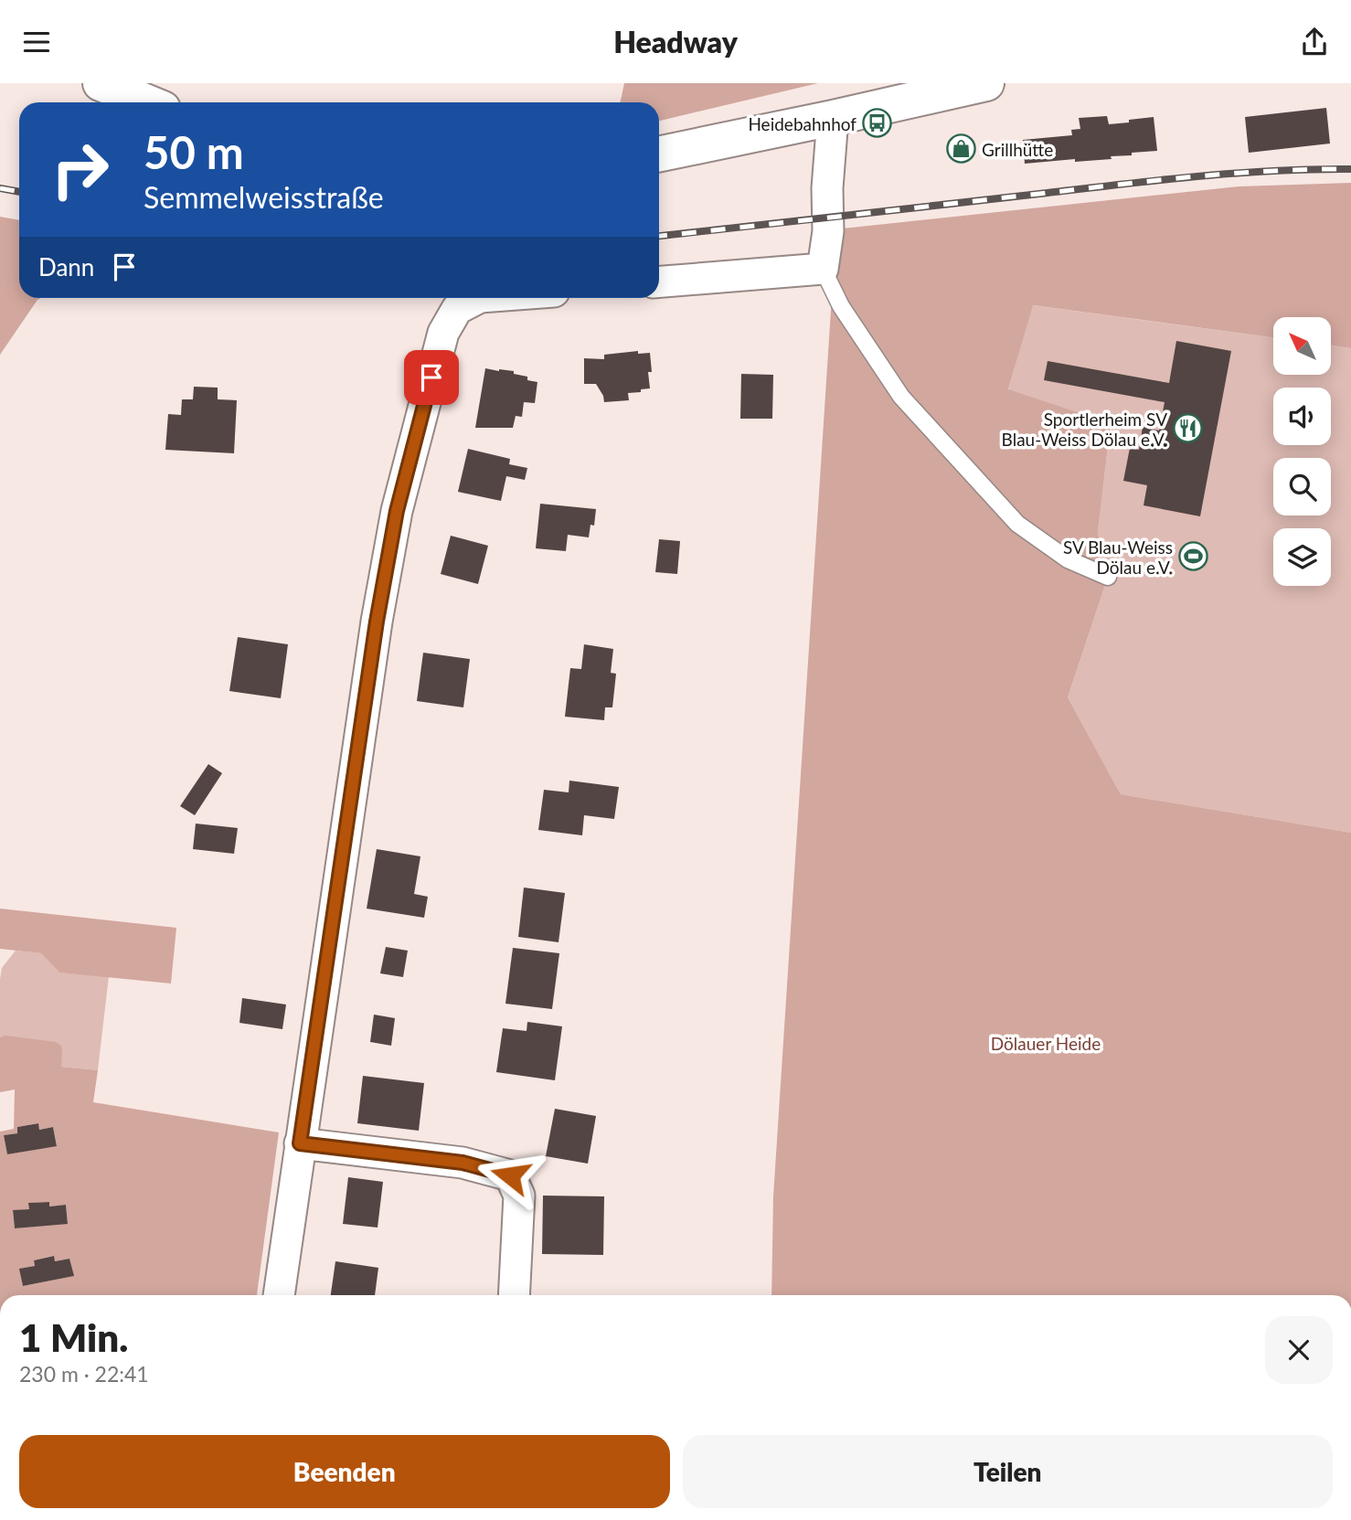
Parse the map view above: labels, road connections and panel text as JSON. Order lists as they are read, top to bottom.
{
  "parks": ["Dölauer Heide"],
  "places": {
    "bus stop": ["Heidebahnhof"],
    "shop": ["Grillhütte"],
    "restaurant": ["Sportlerheim SV Blau-Weiss Dölau e.V."],
    "sports": ["SV Blau-Weiss Dölau e.V."]
  },
  "north": "top left",
  "page": {
    "header": "Headway",
    "turn": ["50 m", "Semmelweisstraße"],
    "then": "Dann",
    "heading": ["1 Min.", "230 m · 22:41"],
    "buttons": ["Beenden", "Teilen"]
  }
}
